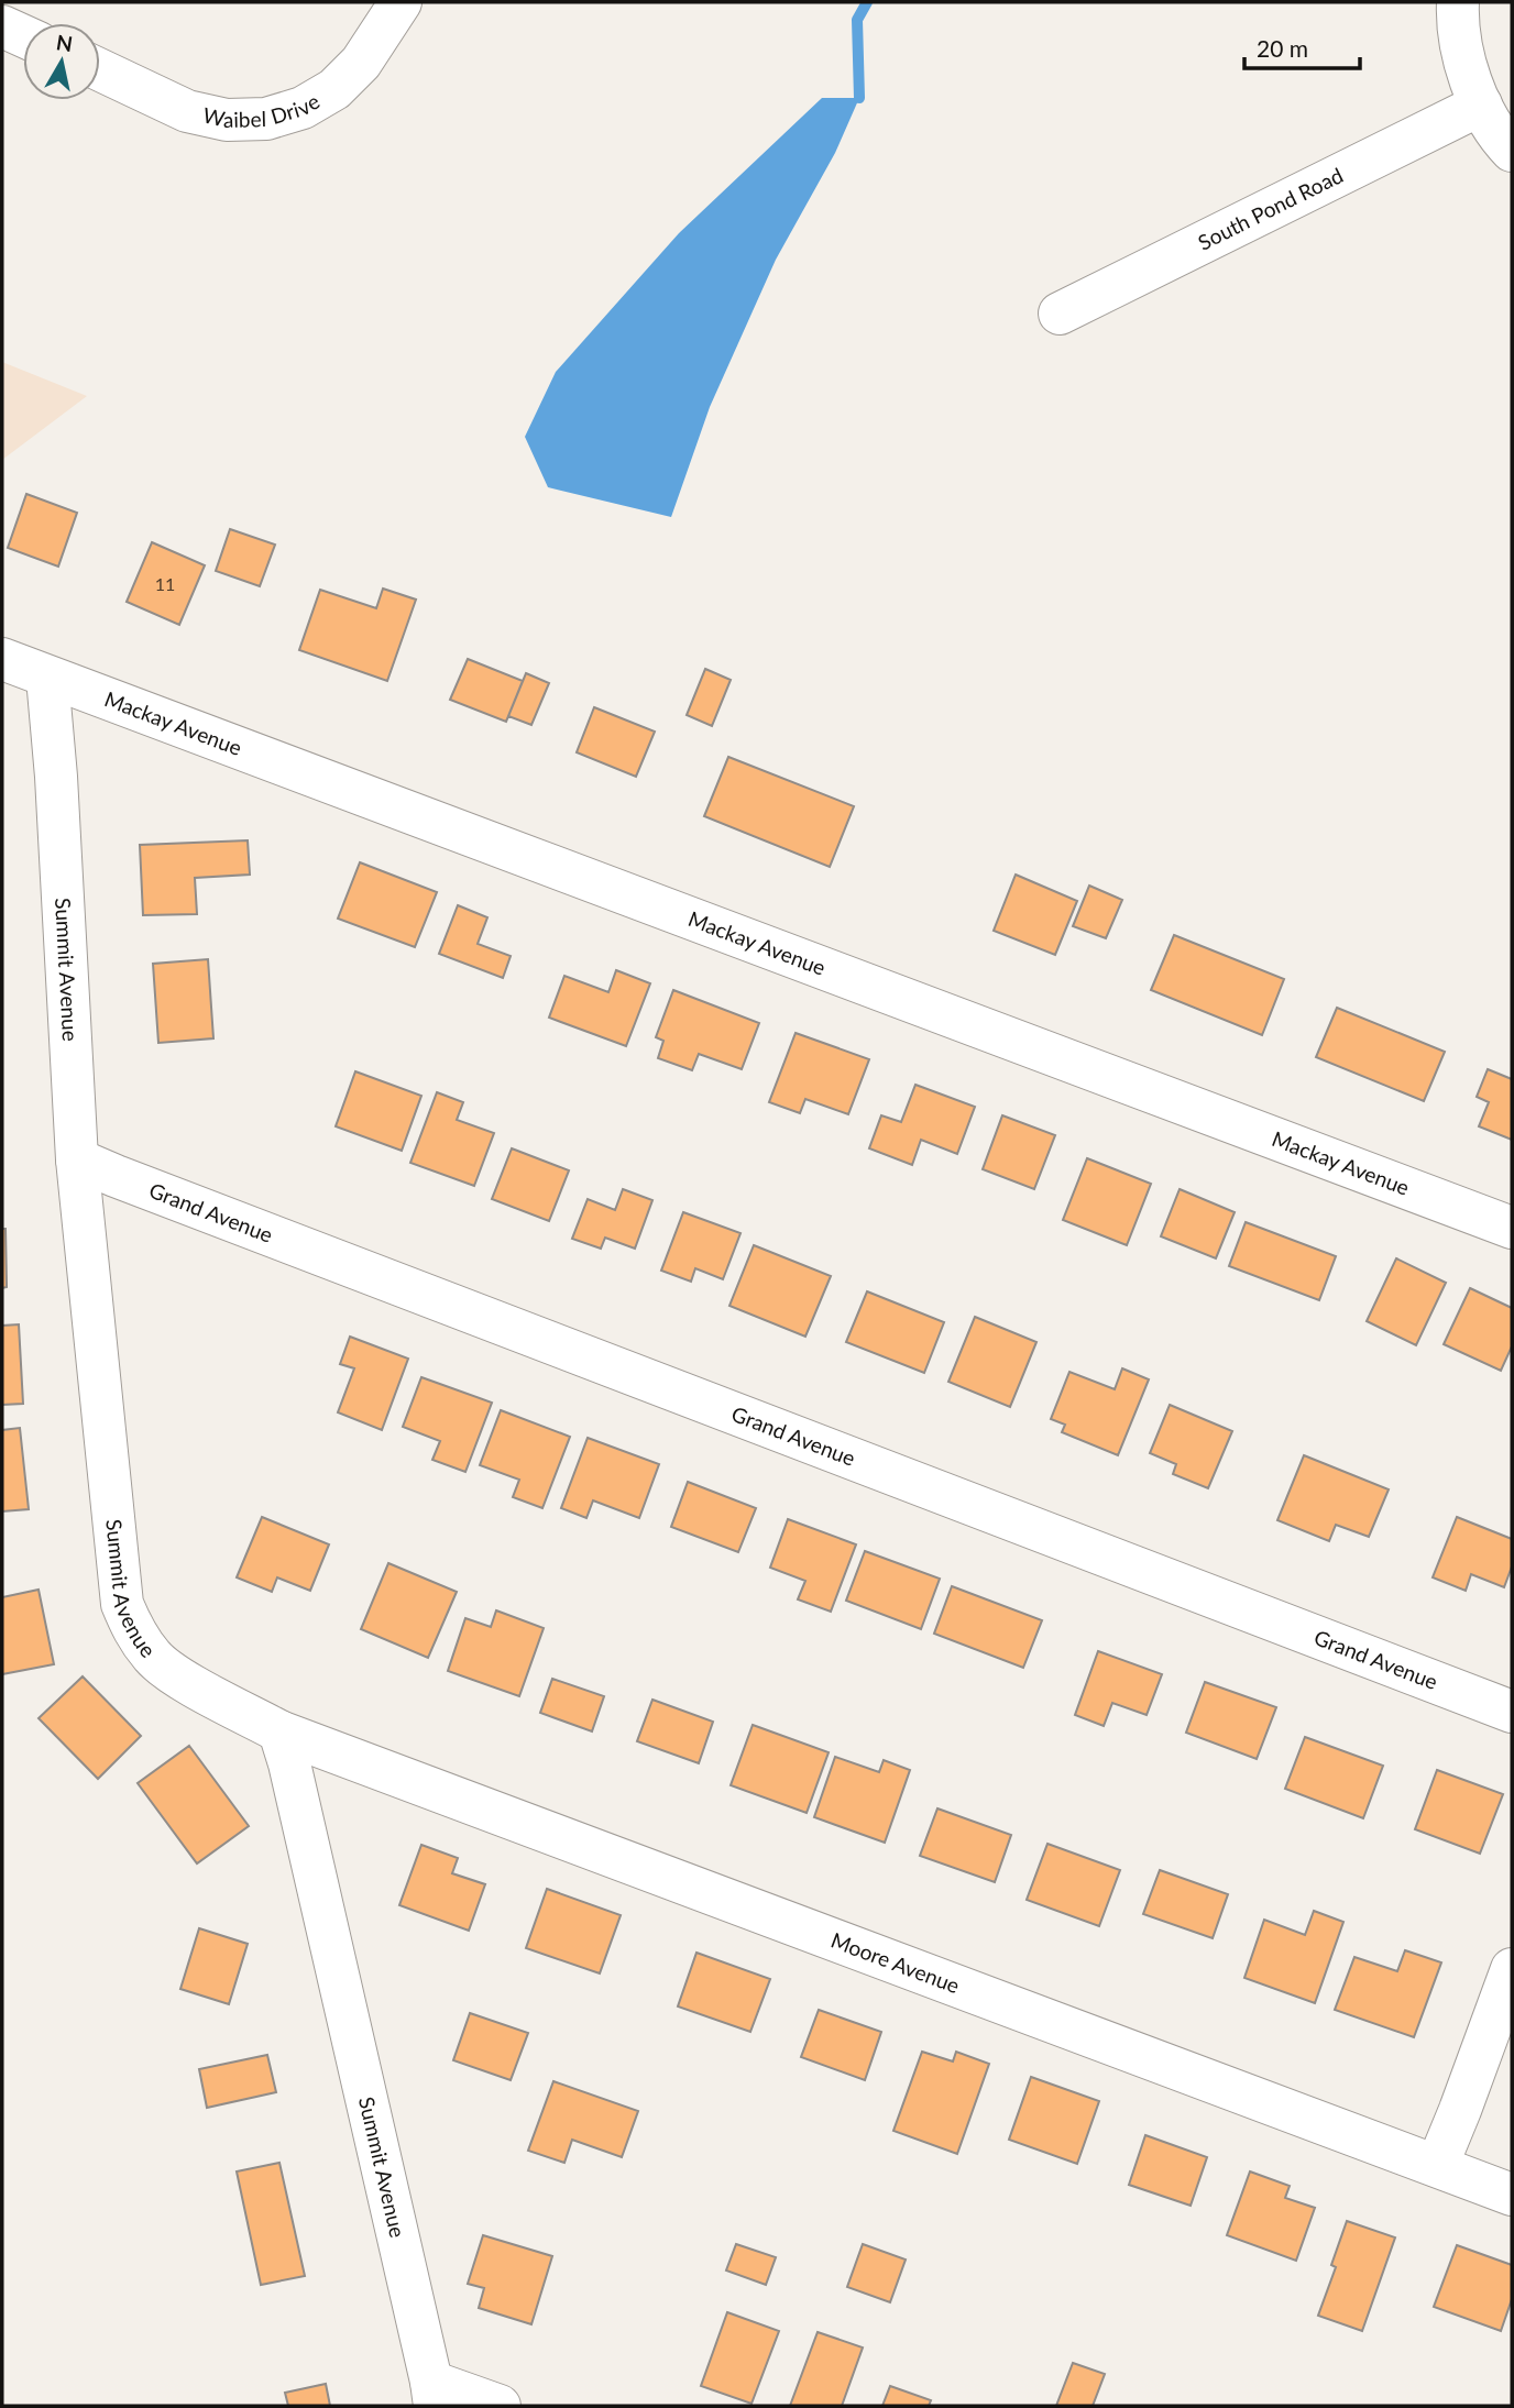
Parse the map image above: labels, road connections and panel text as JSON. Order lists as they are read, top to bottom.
{
  "streets": {
    "street": [
      "Waibel Drive",
      "South Pond Road",
      "Mackay Avenue",
      "Summit Avenue",
      "Grand Avenue",
      "Moore Avenue"
    ]
  },
  "crossings": [
    ["Mackay Avenue", "Summit Avenue"],
    ["Summit Avenue", "Grand Avenue"],
    ["Summit Avenue", "Moore Avenue"]
  ],
  "house_numbers": ["11"],
  "scale_bar": "20 m",
  "north": "top"
}
